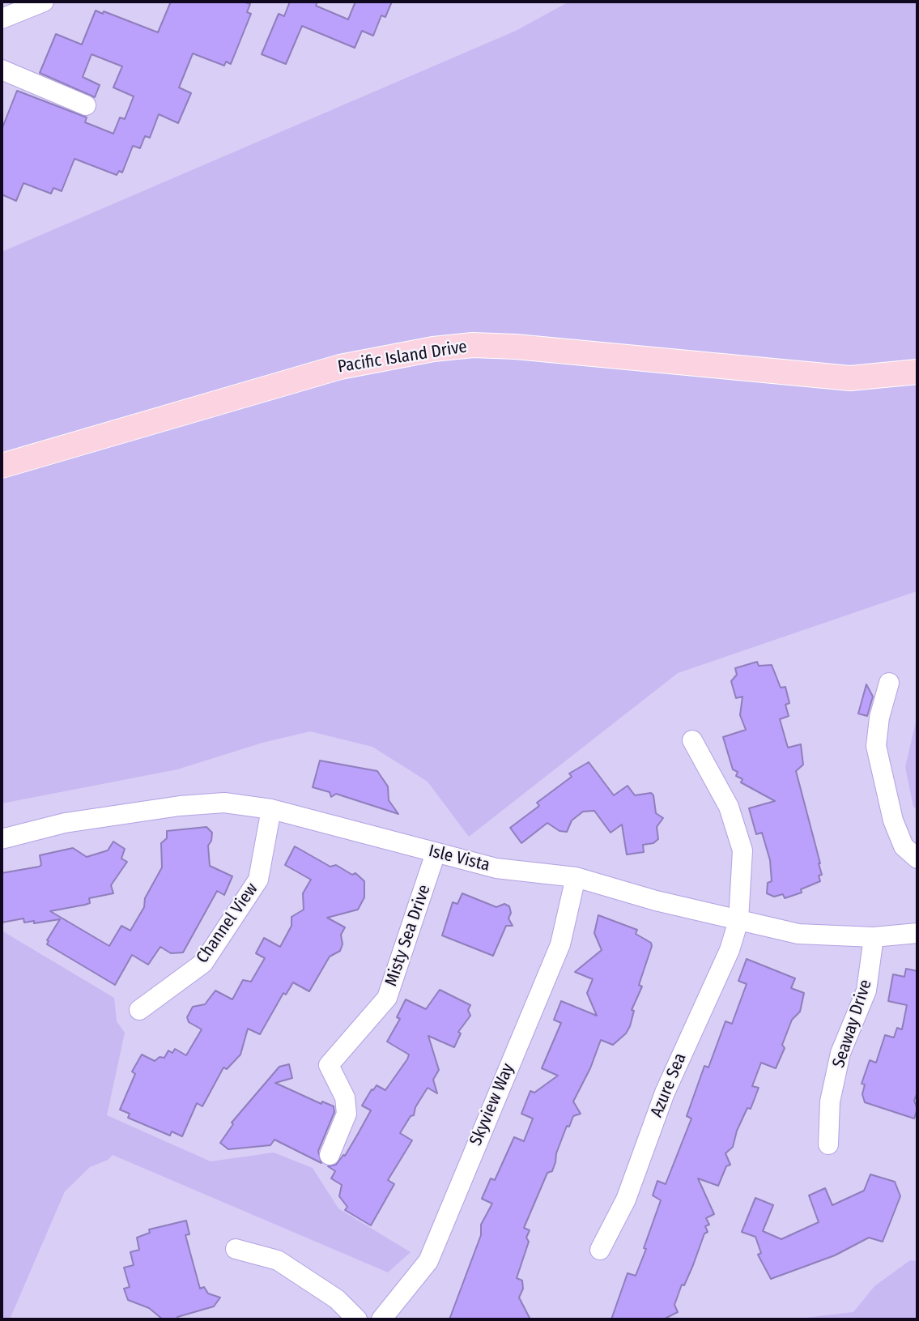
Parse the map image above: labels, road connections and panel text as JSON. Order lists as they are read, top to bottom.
{
  "streets": {
    "main road": ["Pacific Island Drive"],
    "street": [
      "Isle Vista",
      "Channel View",
      "Misty Sea Drive",
      "Seaway Drive",
      "Azure Sea",
      "Skyview Way"
    ]
  },
  "crossings": [
    ["Isle Vista", "Channel View"],
    ["Isle Vista", "Misty Sea Drive"],
    ["Isle Vista", "Seaway Drive"],
    ["Isle Vista", "Azure Sea"],
    ["Isle Vista", "Skyview Way"]
  ]
}
